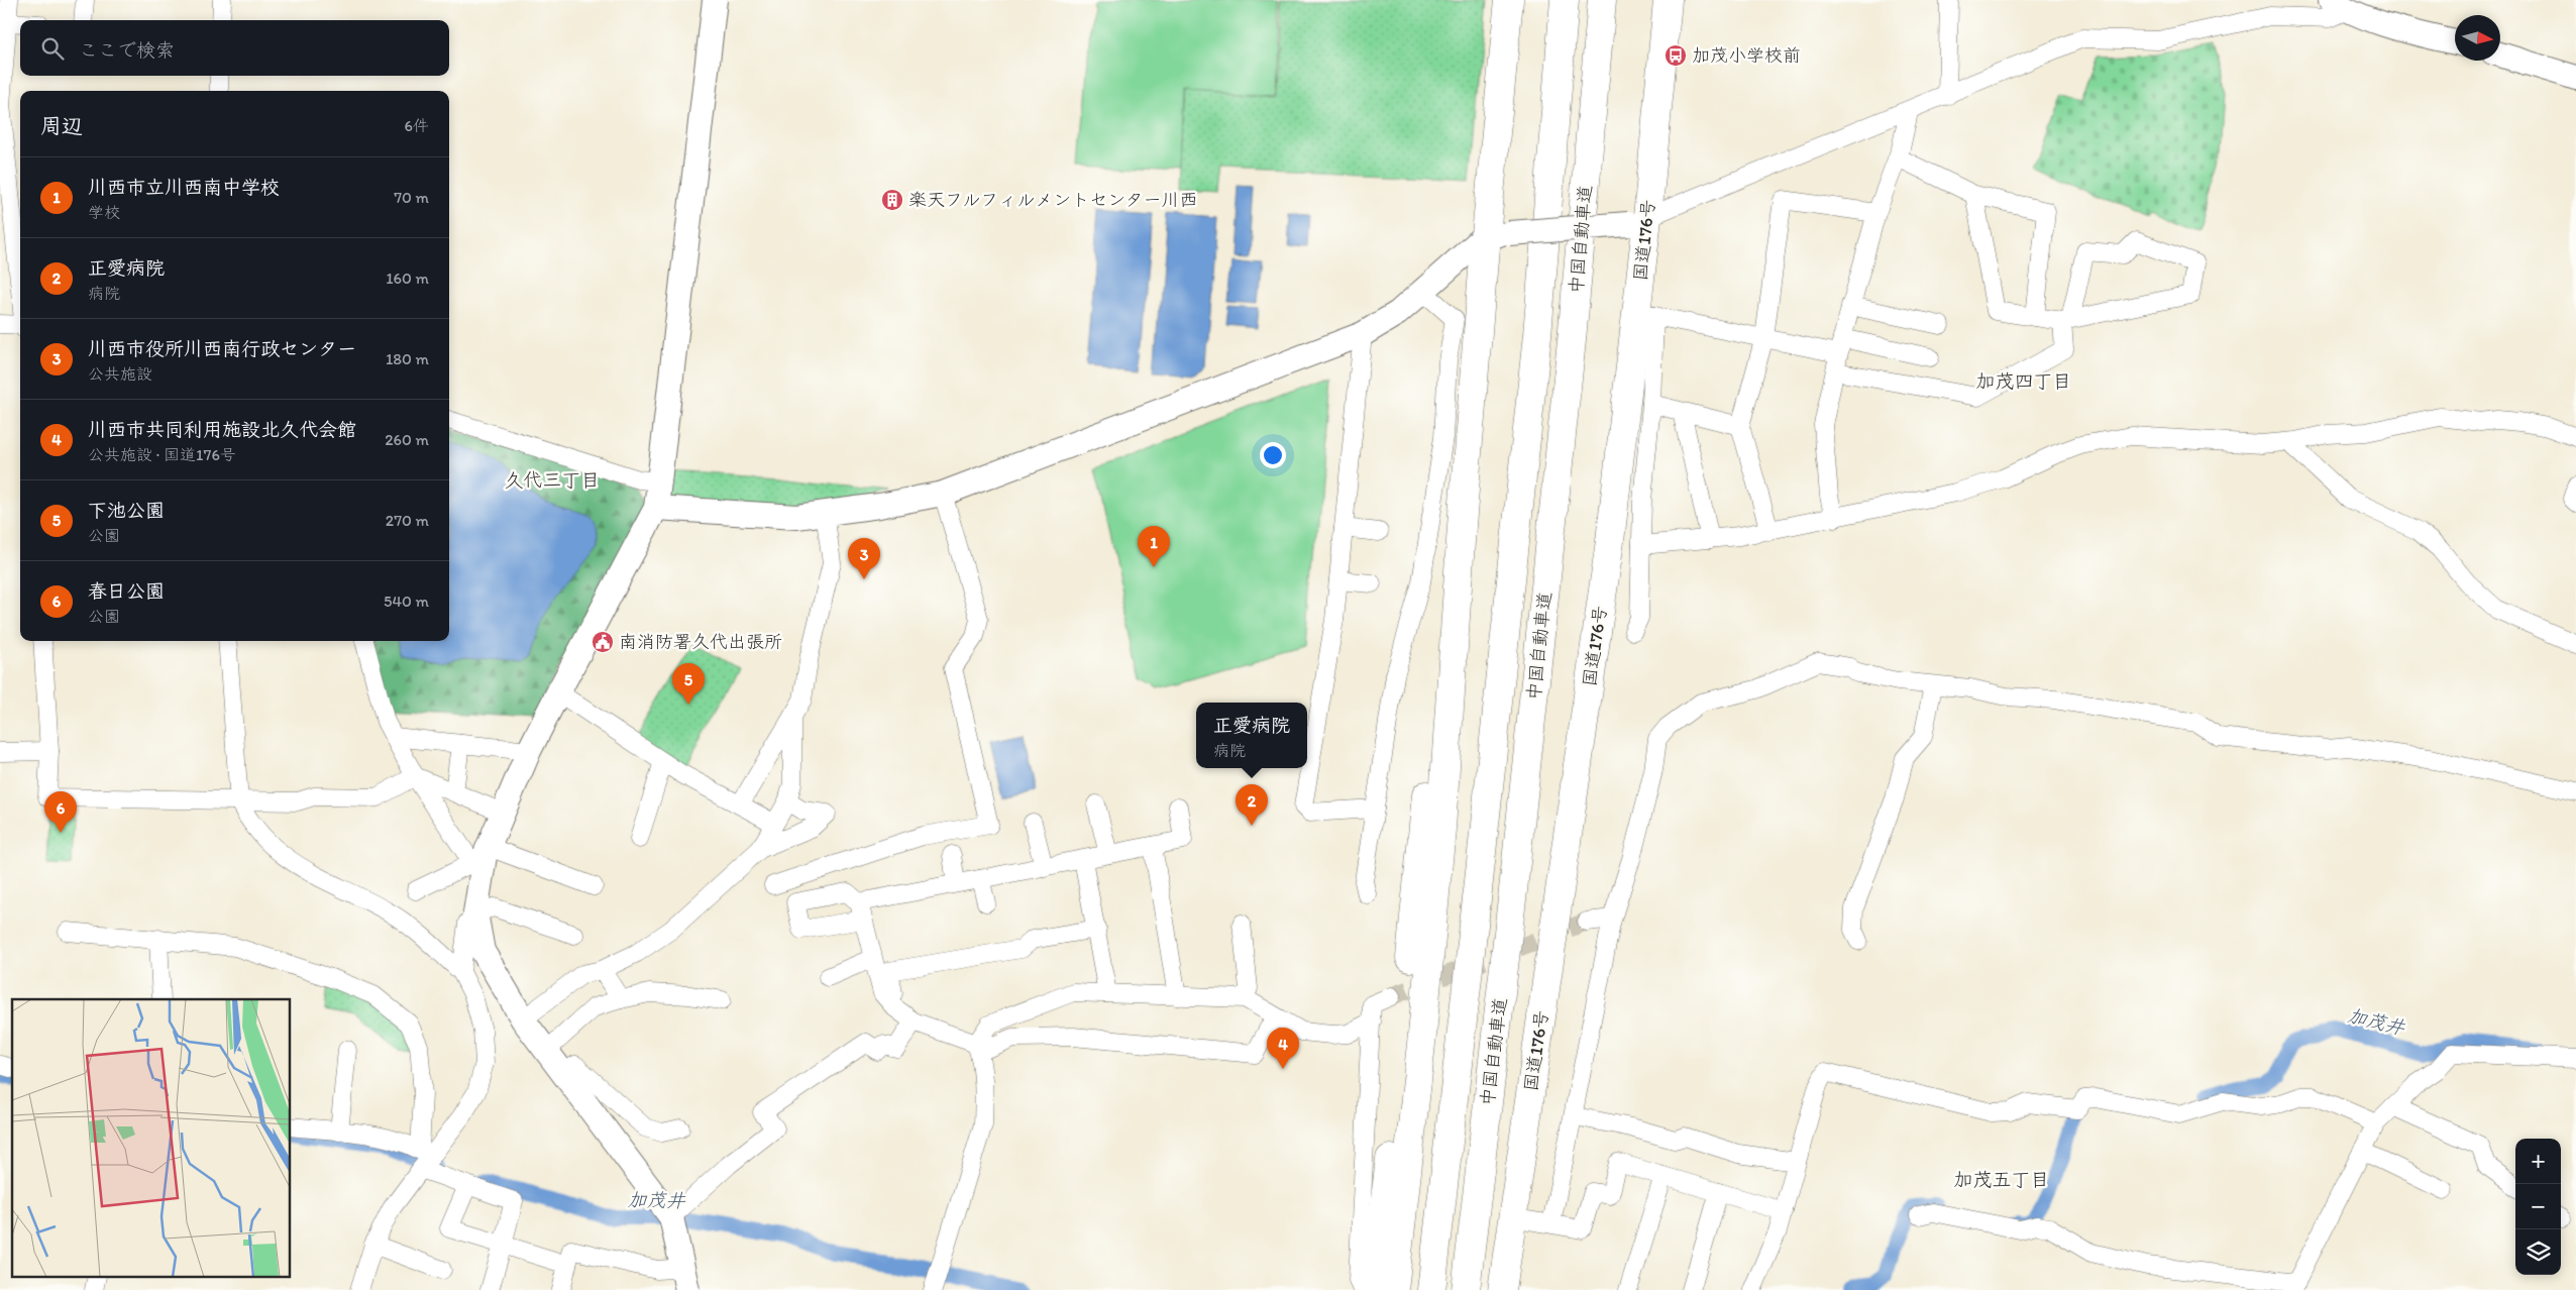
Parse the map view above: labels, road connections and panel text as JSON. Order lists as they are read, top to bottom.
{
  "streets": {
    "highway": ["中国自動車道", "国道176号"]
  },
  "districts": ["加茂四丁目", "久代三丁目", "加茂五丁目"],
  "water": ["加茂井"],
  "places": {
    "bus stop": ["加茂小学校前"],
    "building": ["楽天フルフィルメントセンター川西"],
    "public building": ["南消防署久代出張所"]
  },
  "north": "right",
  "page": {
    "search": "ここで検索",
    "heading": ["周辺", "6件"],
    "list": [
      {
        "mark": "1",
        "name": "川西市立川西南中学校",
        "note": "学校",
        "value": "70 m"
      },
      {
        "mark": "2",
        "name": "正愛病院",
        "note": "病院",
        "value": "160 m"
      },
      {
        "mark": "3",
        "name": "川西市役所川西南行政センター",
        "note": "公共施設",
        "value": "180 m"
      },
      {
        "mark": "4",
        "name": "川西市共同利用施設北久代会館",
        "note": "公共施設 · 国道176号",
        "value": "260 m"
      },
      {
        "mark": "5",
        "name": "下池公園",
        "note": "公園",
        "value": "270 m"
      },
      {
        "mark": "6",
        "name": "春日公園",
        "note": "公園",
        "value": "540 m"
      }
    ],
    "pins": [
      "1",
      "3",
      "5",
      "2",
      "6",
      "4"
    ],
    "popup": ["正愛病院", "病院"],
    "map_buttons": ["+", "−"]
  }
}
